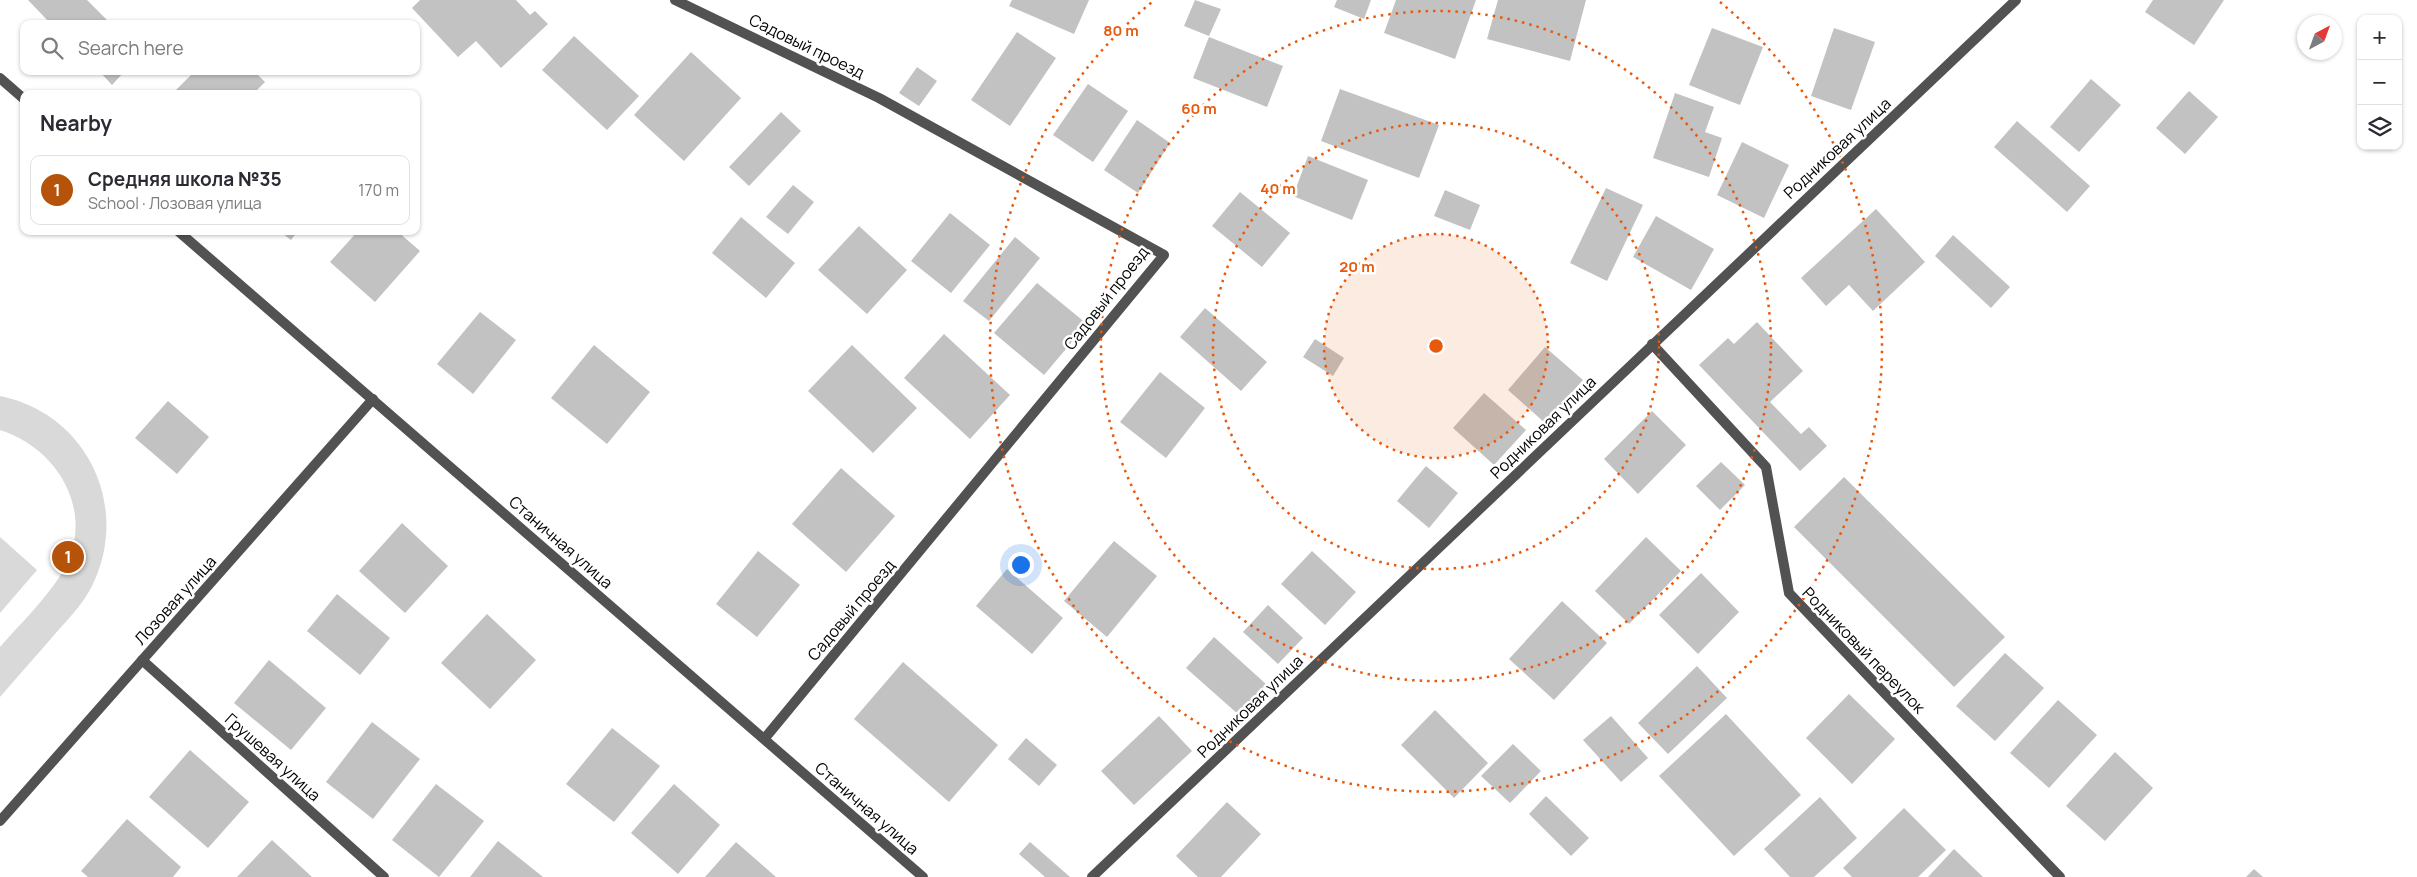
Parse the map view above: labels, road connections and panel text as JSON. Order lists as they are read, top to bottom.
{
  "streets": {
    "street": [
      "Садовый проезд",
      "Родниковая улица",
      "Станичная улица",
      "Лозовая улица",
      "Родниковый переулок",
      "Грушевая улица"
    ]
  },
  "crossings": [
    ["Садовый проезд", "Станичная улица"],
    ["Родниковая улица", "Родниковый переулок"],
    ["Станичная улица", "Лозовая улица"],
    ["Лозовая улица", "Грушевая улица"]
  ],
  "north": "top right",
  "page": {
    "map_buttons": ["+", "−"],
    "search": "Search here",
    "heading": "Nearby",
    "list": [
      {
        "mark": "1",
        "name": "Средняя школа №35",
        "note": "School · Лозовая улица",
        "value": "170 m"
      }
    ],
    "pins": "1"
  },
  "rings": [
    "80 m",
    "60 m",
    "40 m",
    "20 m"
  ]
}
